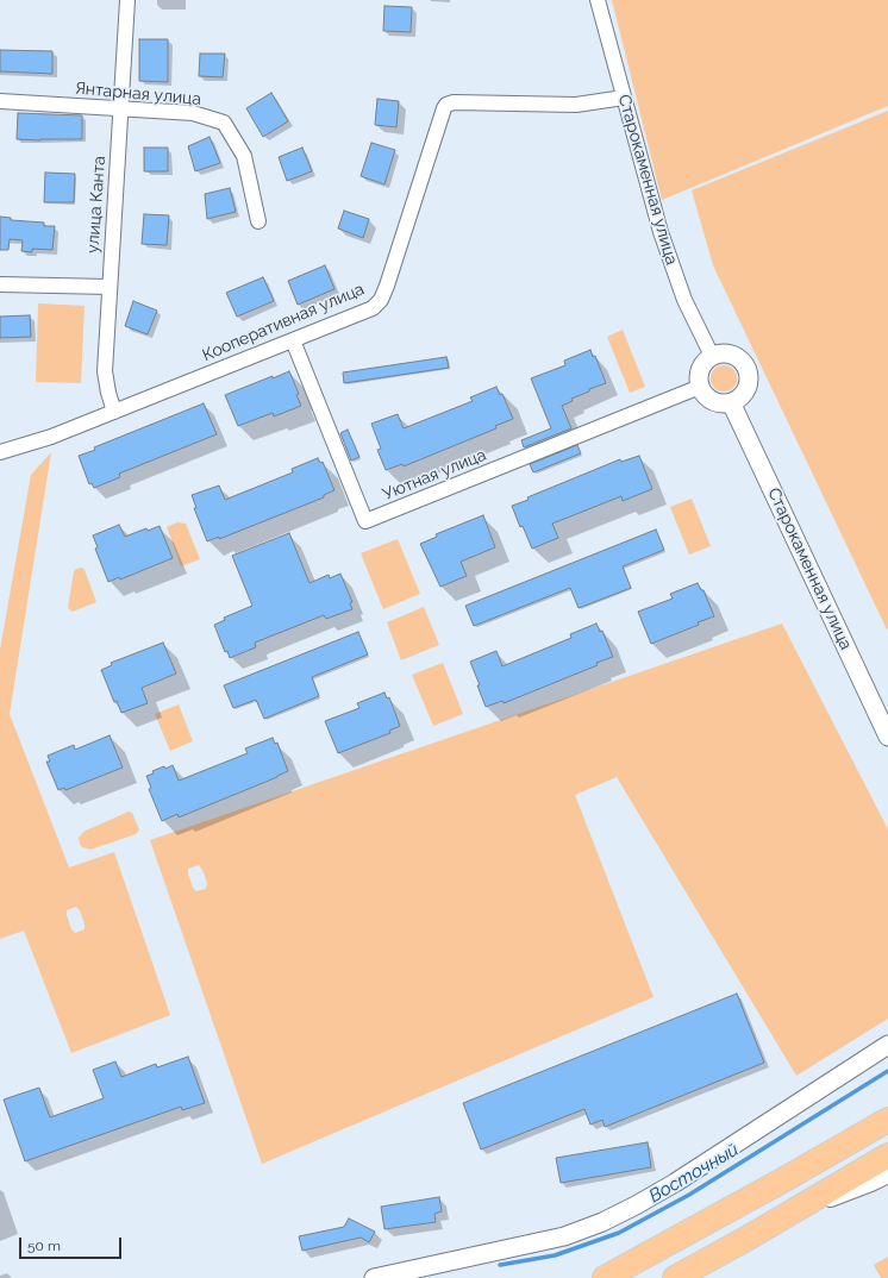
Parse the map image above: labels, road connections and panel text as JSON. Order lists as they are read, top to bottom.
{
  "streets": {
    "street": [
      "Янтарная улица",
      "Старокаменная улица",
      "улица Канта",
      "Кооперативная улица",
      "Уютная улица"
    ]
  },
  "crossings": [
    ["Янтарная улица", "улица Канта"],
    ["Старокаменная улица", "Кооперативная улица"],
    ["Старокаменная улица", "Уютная улица"],
    ["улица Канта", "Кооперативная улица"],
    ["Кооперативная улица", "Уютная улица"]
  ],
  "water": ["Восточный"],
  "scale_bar": "50 m"
}
